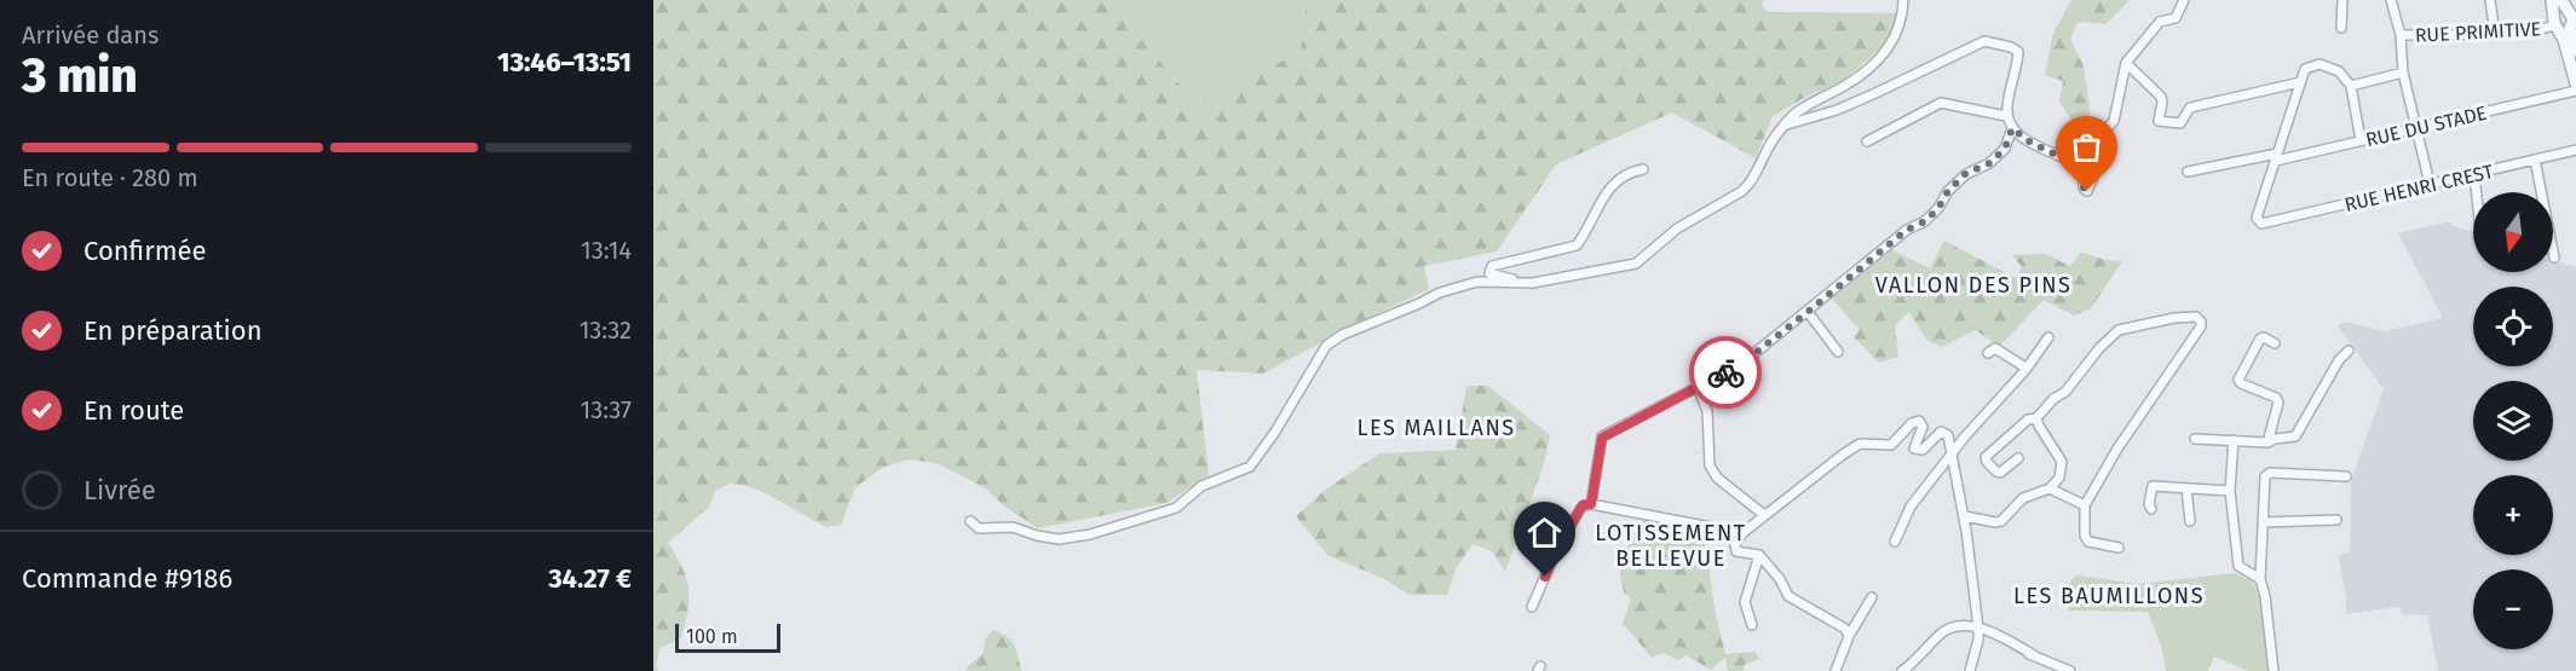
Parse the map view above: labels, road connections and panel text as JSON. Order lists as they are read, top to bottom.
{
  "streets": {
    "street": ["RUE PRIMITIVE", "RUE DU STADE", "RUE HENRI CREST"]
  },
  "crossings": [
    ["RUE DU STADE", "RUE HENRI CREST"]
  ],
  "districts": [
    "VALLON DES PINS",
    "LES MAILLANS",
    "LOTISSEMENT BELLEVUE",
    "LES BAUMILLONS"
  ],
  "scale_bar": "100 m",
  "north": "bottom",
  "page": {
    "heading": ["3 min", "Arrivée dans", "13:46–13:51"],
    "panel": ["Commande #9186", "34.27 €"],
    "bar": "En route · 280 m",
    "map_buttons": ["+", "−"],
    "list": [
      ["Confirmée", "13:14"],
      ["En préparation", "13:32"],
      ["En route", "13:37"],
      "Livrée"
    ],
    "scale": "100 m"
  }
}
